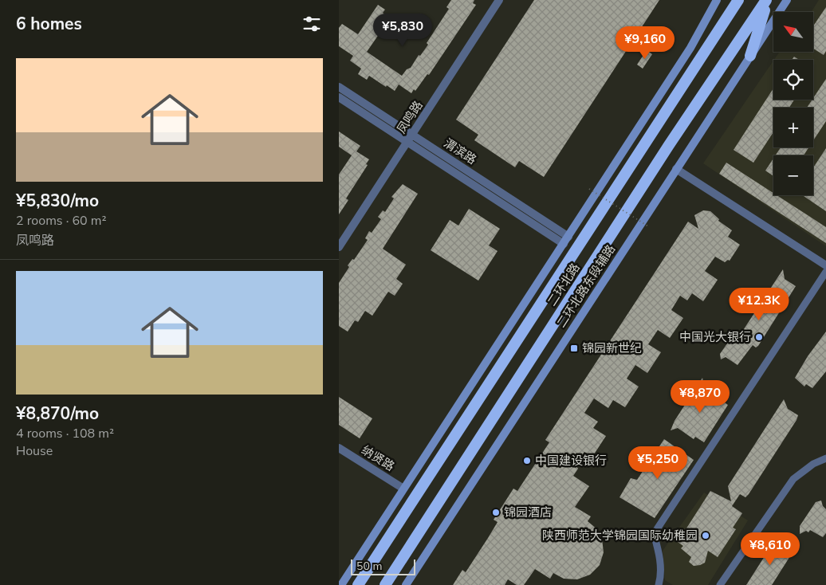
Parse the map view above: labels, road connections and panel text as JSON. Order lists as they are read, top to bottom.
{
  "streets": {
    "highway": ["二环北路"],
    "main road": ["二环北路东段辅路"],
    "street": ["凤鸣路", "渭滨路", "纳贤路"]
  },
  "crossings": [
    ["凤鸣路", "渭滨路"]
  ],
  "places": {
    "other": [
      "中国光大银行",
      "中国建设银行",
      "锦园酒店",
      "陕西师范大学锦园国际幼稚园"
    ],
    "transit": ["锦园新世纪"]
  },
  "scale_bar": "50 m",
  "north": "top left",
  "page": {
    "heading": "6 homes",
    "map_buttons": ["+", "−"],
    "price": [
      "¥5,830",
      "¥9,160",
      "¥12.3K",
      "¥8,870",
      "¥5,250",
      "¥8,610"
    ],
    "list": [
      {
        "name": "¥5,830/mo",
        "note": "2 rooms · 60 m² · 凤鸣路"
      },
      {
        "name": "¥8,870/mo",
        "note": "4 rooms · 108 m² · House"
      }
    ],
    "scale": "50 m"
  }
}
